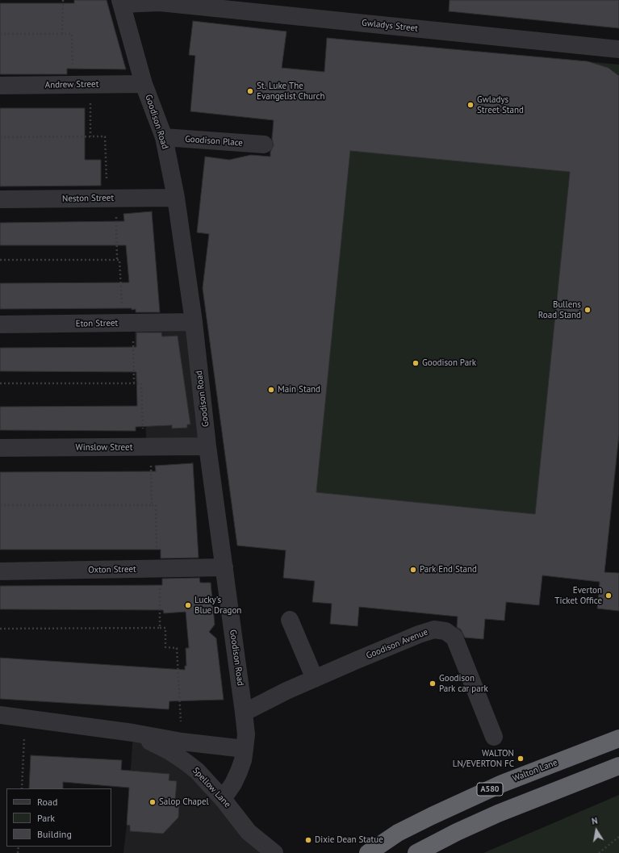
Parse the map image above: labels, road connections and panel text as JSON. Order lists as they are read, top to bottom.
{
  "streets": {
    "highway": ["Walton Lane", "A580"],
    "street": [
      "Gwladys Street",
      "Andrew Street",
      "Goodison Road",
      "Goodison Place",
      "Neston Street",
      "Eton Street",
      "Winslow Street",
      "Oxton Street",
      "Goodison Avenue",
      "Spellow Lane"
    ]
  },
  "crossings": [
    ["Gwladys Street", "Goodison Road"],
    ["Andrew Street", "Goodison Road"],
    ["Goodison Road", "Goodison Place"],
    ["Goodison Road", "Neston Street"],
    ["Goodison Road", "Eton Street"],
    ["Goodison Road", "Winslow Street"],
    ["Goodison Road", "Oxton Street"],
    ["Goodison Road", "Goodison Avenue"],
    ["Goodison Road", "Spellow Lane"]
  ],
  "places": [
    "St. Luke The Evangelist Church",
    "Gwladys Street Stand",
    "Bullens Road Stand",
    "Goodison Park",
    "Main Stand",
    "Park End Stand",
    "Everton Ticket Office",
    "Lucky's Blue Dragon",
    "Goodison Park car park",
    "WALTON LN/EVERTON FC",
    "Salop Chapel",
    "Dixie Dean Statue"
  ],
  "legend": ["Road", "Park", "Building"],
  "north": "top"
}
